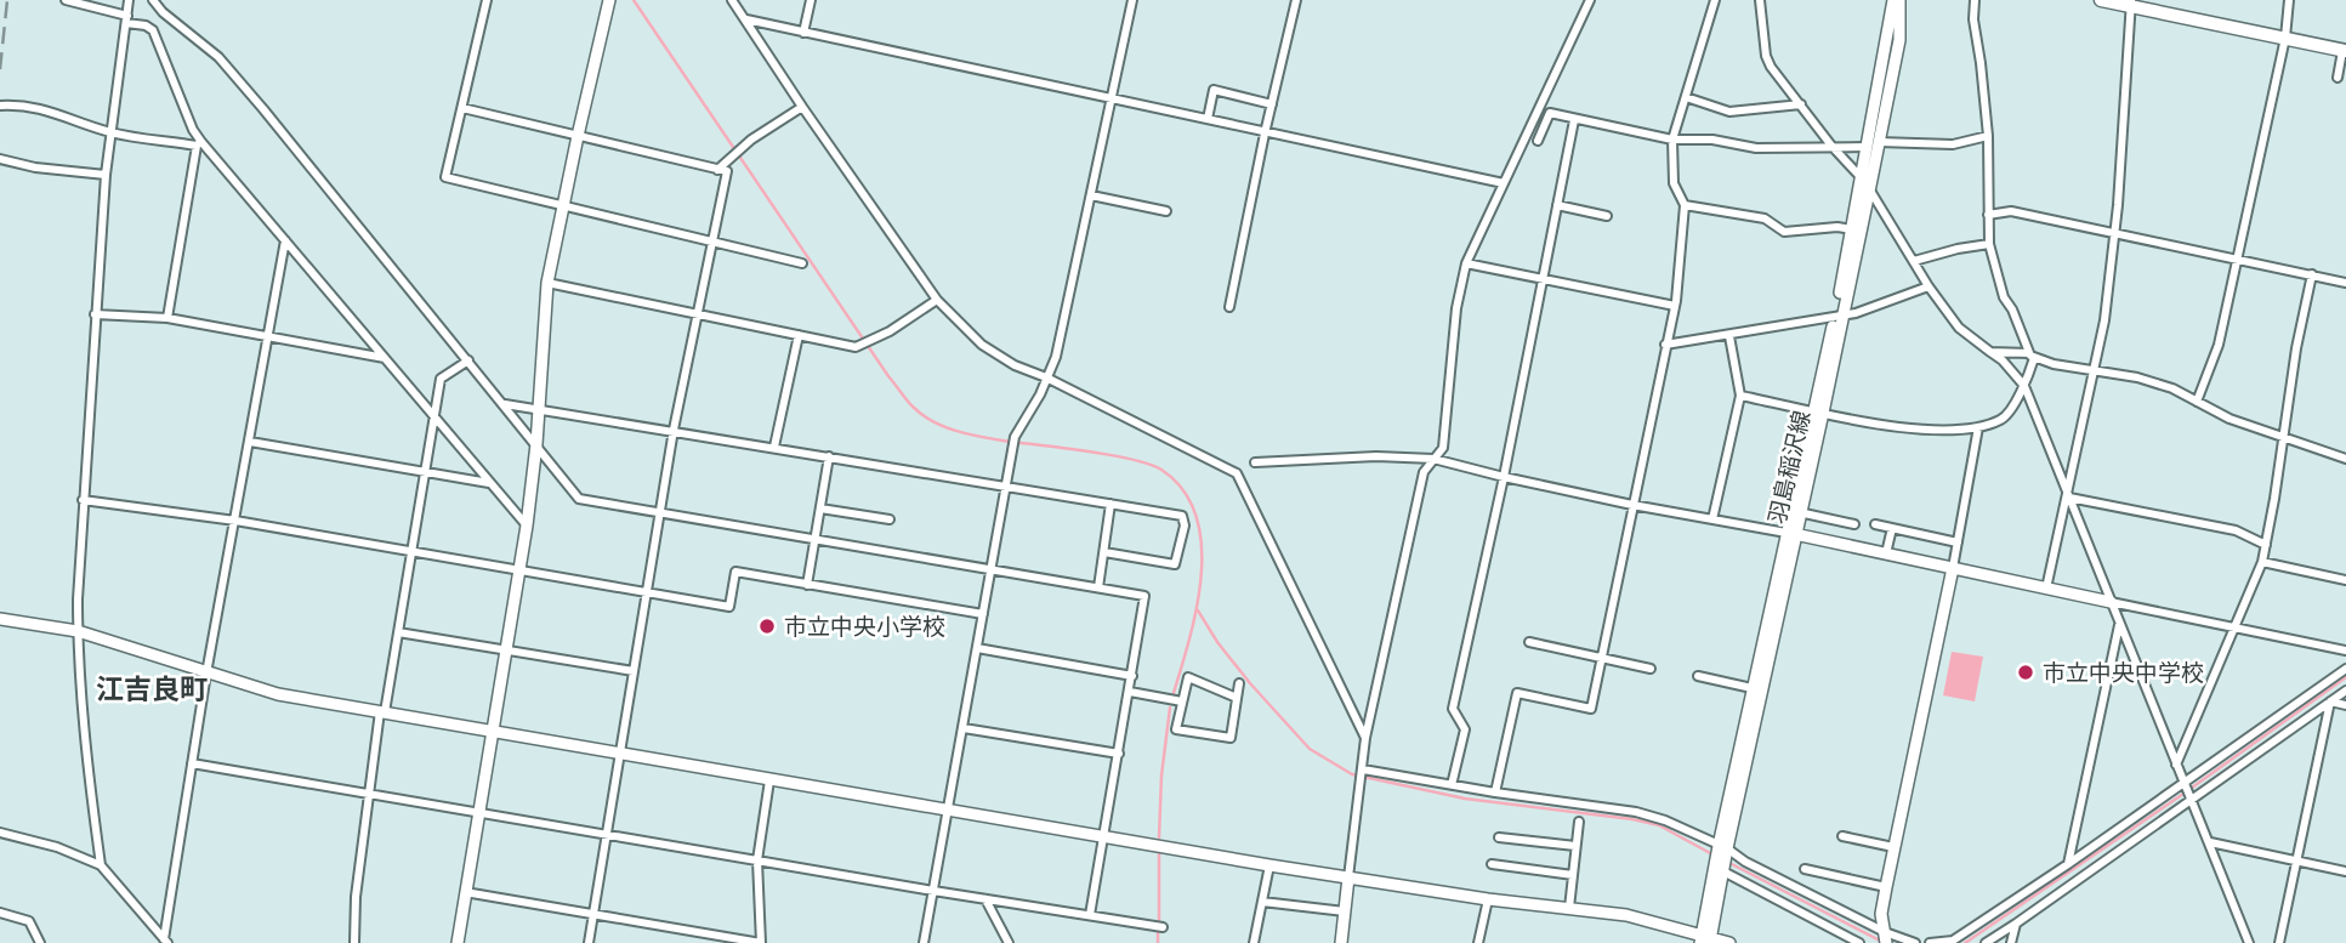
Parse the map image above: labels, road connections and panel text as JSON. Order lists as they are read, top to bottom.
{
  "streets": {
    "street": ["羽島稲沢線"]
  },
  "districts": ["江吉良町"],
  "places": ["市立中央小学校", "市立中央中学校"]
}
